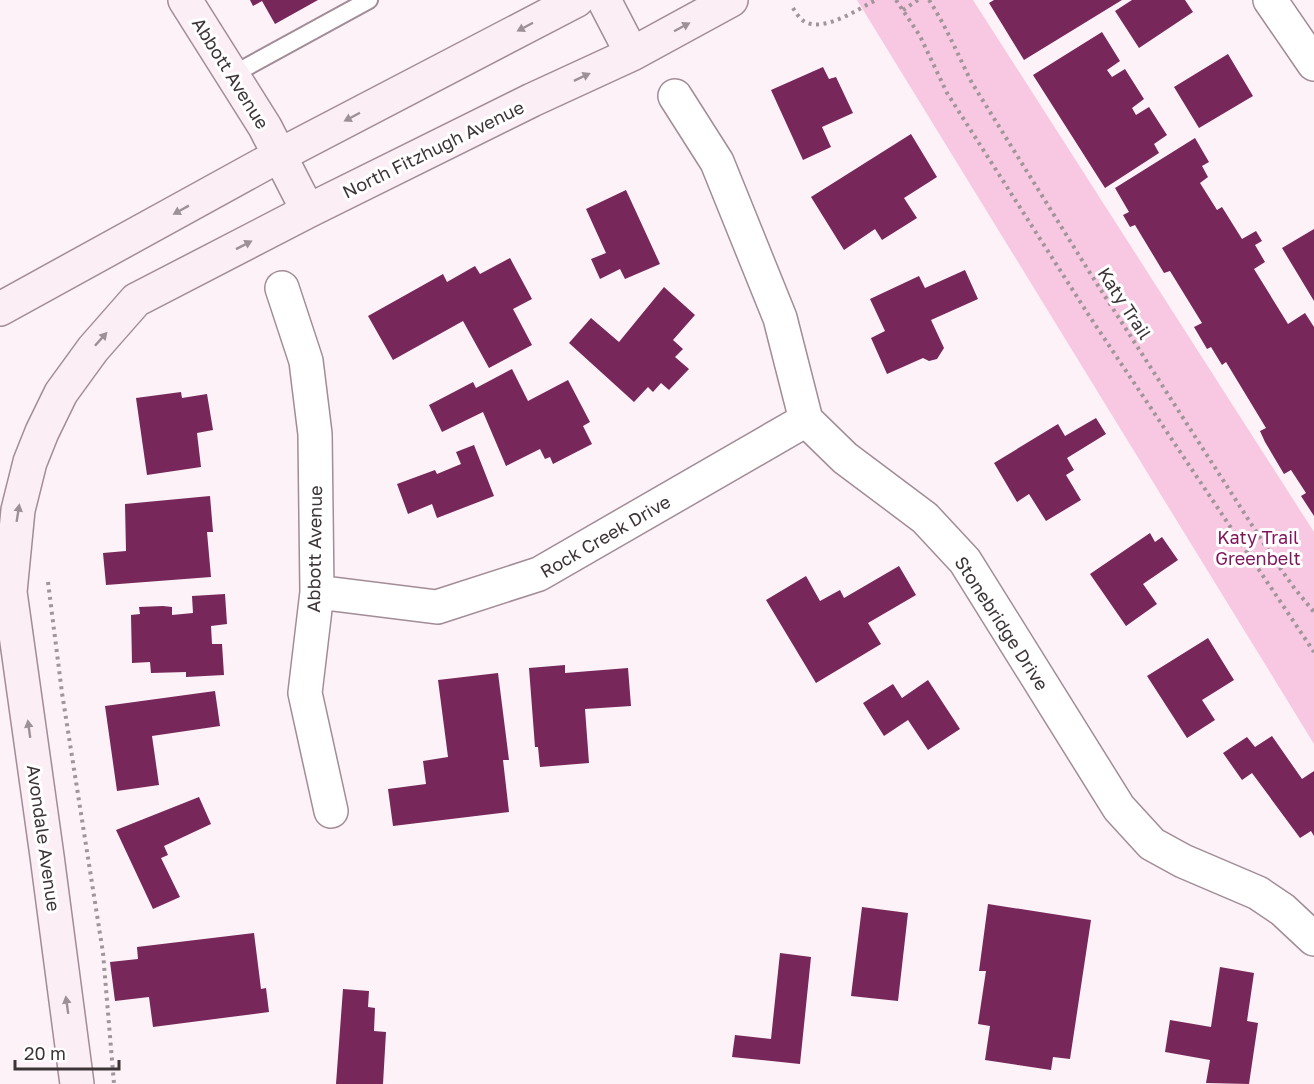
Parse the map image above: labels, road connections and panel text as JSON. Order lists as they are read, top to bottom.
{
  "streets": {
    "main road": ["Abbott Avenue", "North Fitzhugh Avenue", "Avondale Avenue"],
    "street": ["Rock Creek Drive", "Stonebridge Drive"],
    "path": ["Katy Trail"]
  },
  "crossings": [
    ["Abbott Avenue", "North Fitzhugh Avenue"],
    ["Abbott Avenue", "Rock Creek Drive"],
    ["North Fitzhugh Avenue", "Avondale Avenue"],
    ["Rock Creek Drive", "Stonebridge Drive"]
  ],
  "one_way": ["Avondale Avenue"],
  "parks": ["Katy Trail Greenbelt"],
  "scale_bar": "20 m"
}
